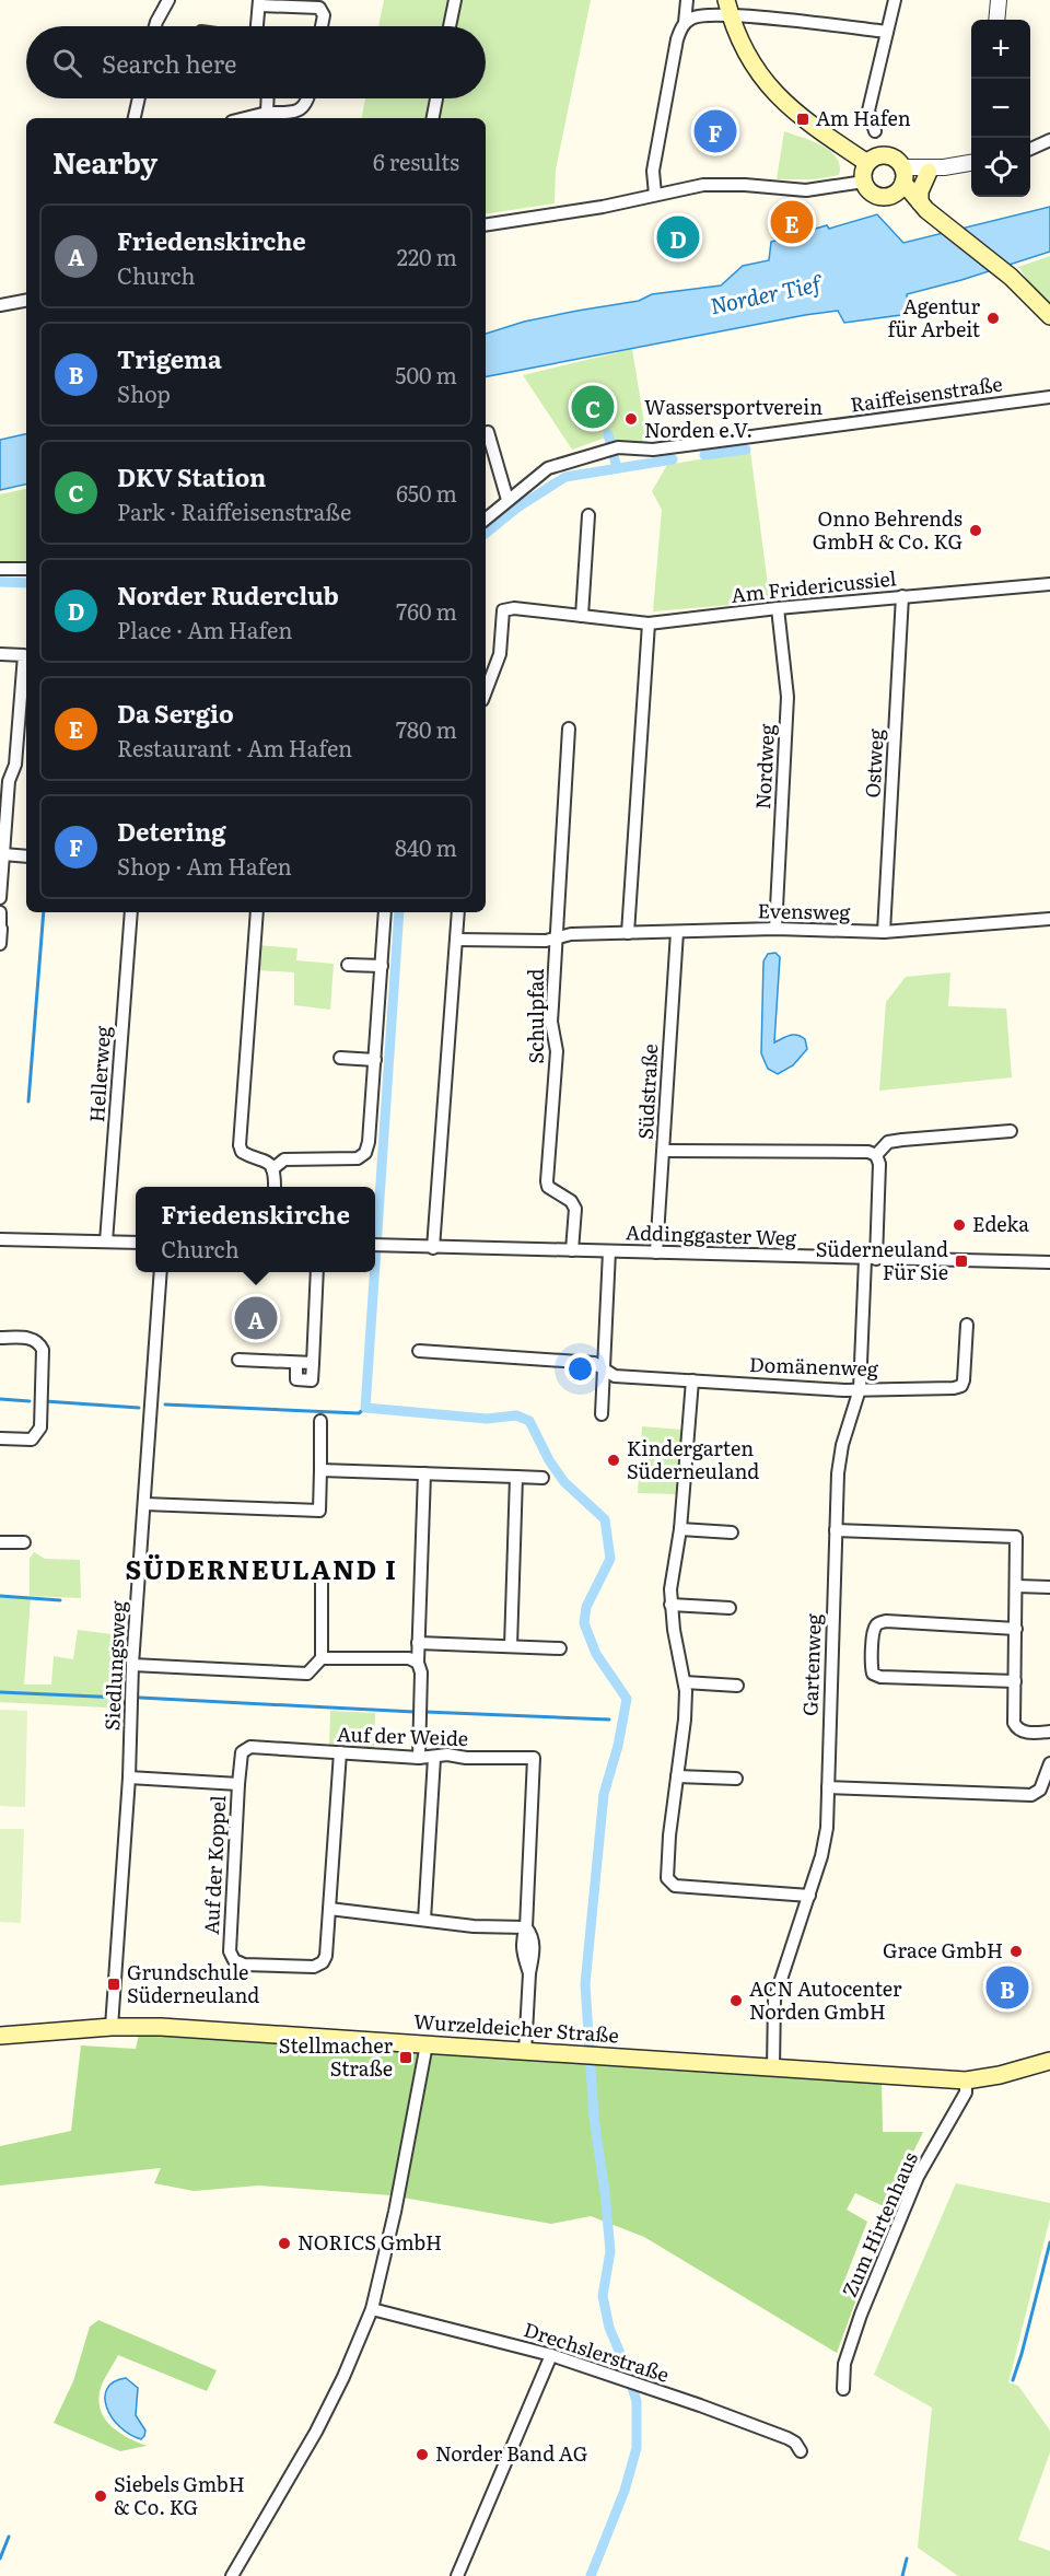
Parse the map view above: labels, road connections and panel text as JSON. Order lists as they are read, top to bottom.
{
  "streets": {
    "main road": ["Wurzeldeicher Straße"],
    "street": [
      "Raiffeisenstraße",
      "Am Fridericussiel",
      "Ostweg",
      "Nordweg",
      "Evensweg",
      "Schulpfad",
      "Hellerweg",
      "Südstraße",
      "Addinggaster Weg",
      "Domänenweg",
      "Gartenweg",
      "Siedlungsweg",
      "Auf der Weide",
      "Auf der Koppel",
      "Zum Hirtenhaus",
      "Drechslerstraße"
    ]
  },
  "crossings": [
    ["Am Fridericussiel", "Ostweg"],
    ["Am Fridericussiel", "Nordweg"],
    ["Ostweg", "Evensweg"],
    ["Nordweg", "Evensweg"],
    ["Evensweg", "Schulpfad"],
    ["Evensweg", "Südstraße"],
    ["Schulpfad", "Addinggaster Weg"],
    ["Südstraße", "Addinggaster Weg"],
    ["Addinggaster Weg", "Gartenweg"],
    ["Domänenweg", "Gartenweg"],
    ["Gartenweg", "Wurzeldeicher Straße"],
    ["Siedlungsweg", "Wurzeldeicher Straße"],
    ["Auf der Weide", "Auf der Koppel"],
    ["Auf der Weide", "Wurzeldeicher Straße"],
    ["Wurzeldeicher Straße", "Zum Hirtenhaus"]
  ],
  "districts": ["SÜDERNEULAND I"],
  "water": ["Norder Tief"],
  "places": {
    "transit": [
      "Am Hafen",
      "Süderneuland Für Sie",
      "Grundschule Süderneuland",
      "Stellmacher Straße"
    ],
    "other": [
      "Agentur für Arbeit",
      "Wassersportverein Norden e.V.",
      "Onno Behrends GmbH & Co. KG",
      "Edeka",
      "Kindergarten Süderneuland",
      "Grace GmbH",
      "ACN Autocenter Norden GmbH",
      "NORICS GmbH",
      "Norder Band AG",
      "Siebels GmbH & Co. KG"
    ]
  },
  "page": {
    "map_buttons": ["+", "−"],
    "search": "Search here",
    "pins": [
      "F",
      "E",
      "D",
      "C",
      "A",
      "B"
    ],
    "heading": ["Nearby", "6 results"],
    "list": [
      {
        "mark": "A",
        "name": "Friedenskirche",
        "note": "Church",
        "value": "220 m"
      },
      {
        "mark": "B",
        "name": "Trigema",
        "note": "Shop",
        "value": "500 m"
      },
      {
        "mark": "C",
        "name": "DKV Station",
        "note": "Park · Raiffeisenstraße",
        "value": "650 m"
      },
      {
        "mark": "D",
        "name": "Norder Ruderclub",
        "note": "Place · Am Hafen",
        "value": "760 m"
      },
      {
        "mark": "E",
        "name": "Da Sergio",
        "note": "Restaurant · Am Hafen",
        "value": "780 m"
      },
      {
        "mark": "F",
        "name": "Detering",
        "note": "Shop · Am Hafen",
        "value": "840 m"
      }
    ],
    "popup": ["Friedenskirche", "Church"]
  }
}
